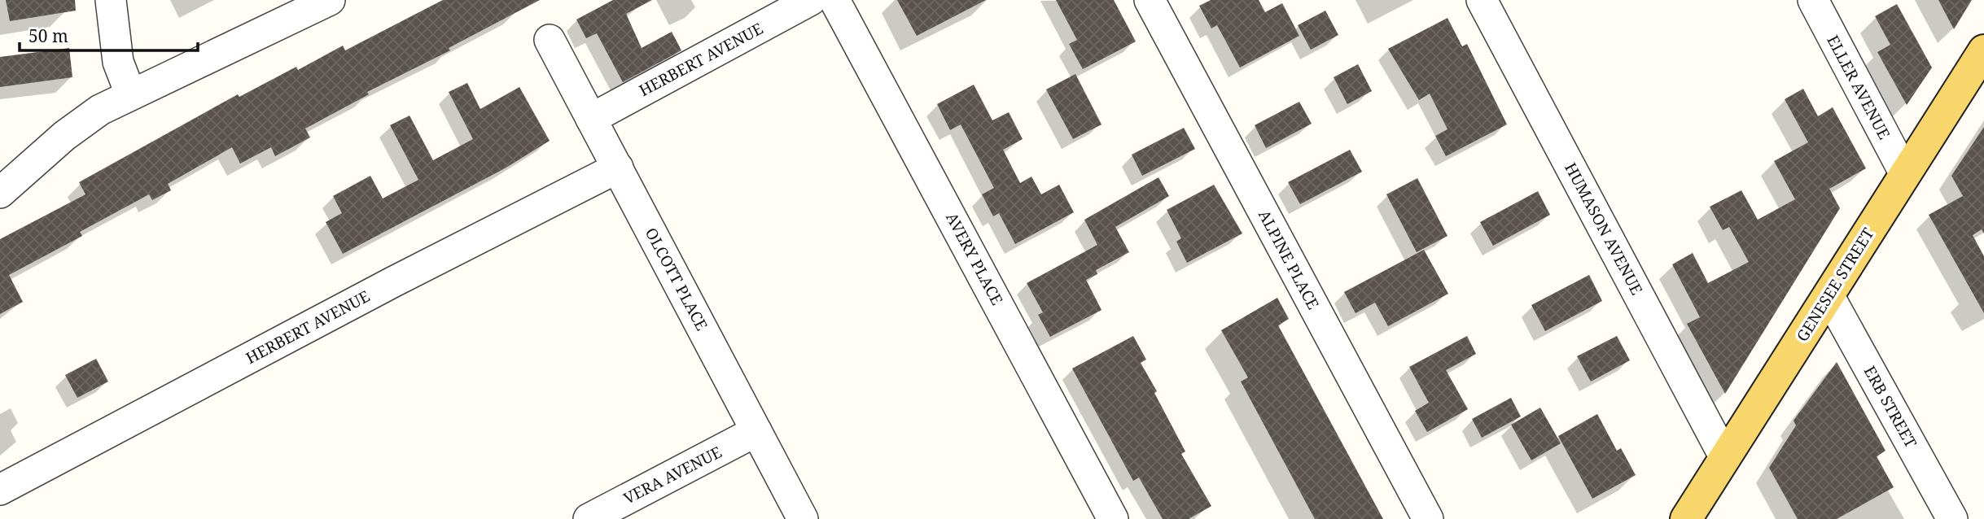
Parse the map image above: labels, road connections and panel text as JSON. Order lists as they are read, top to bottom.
{
  "streets": {
    "main road": ["GENESEE STREET"],
    "street": [
      "HERBERT AVENUE",
      "ELLER AVENUE",
      "HUMASON AVENUE",
      "AVERY PLACE",
      "ALPINE PLACE",
      "OLCOTT PLACE",
      "ERB STREET",
      "VERA AVENUE"
    ]
  },
  "crossings": [
    ["HERBERT AVENUE", "OLCOTT PLACE"],
    ["ELLER AVENUE", "GENESEE STREET"],
    ["HUMASON AVENUE", "GENESEE STREET"],
    ["OLCOTT PLACE", "VERA AVENUE"],
    ["GENESEE STREET", "ERB STREET"]
  ],
  "scale_bar": "50 m"
}
